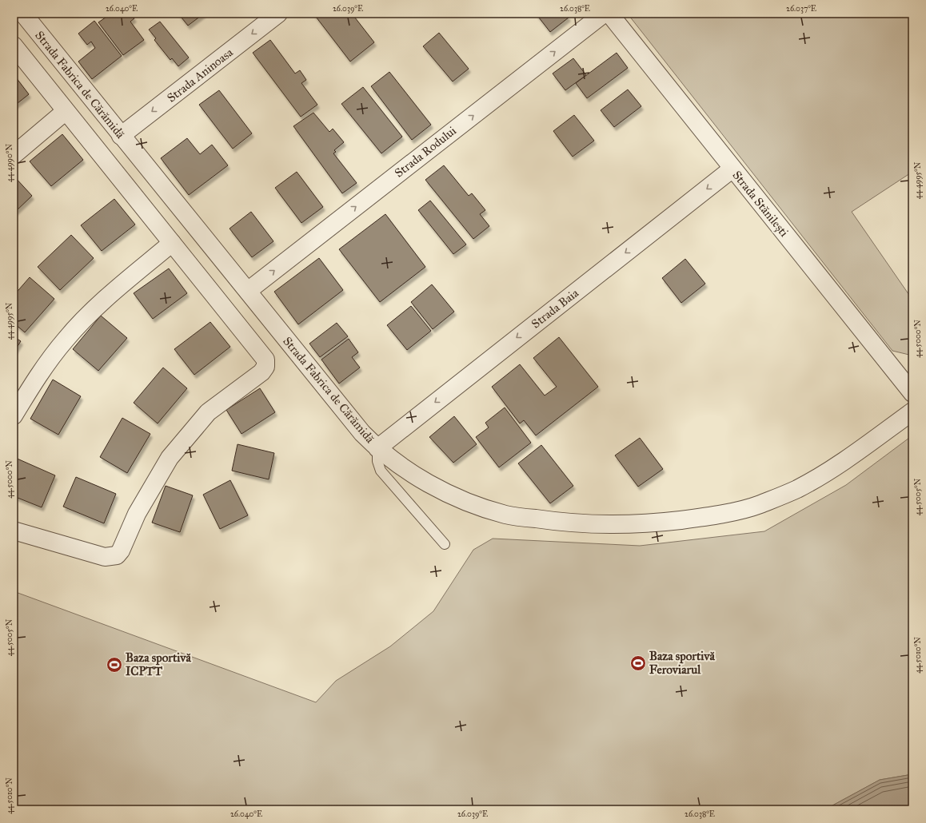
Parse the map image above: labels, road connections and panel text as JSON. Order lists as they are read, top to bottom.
{
  "streets": {
    "street": [
      "Strada Aninoasa",
      "Strada Fabrica de Cărămidă",
      "Strada Rodului",
      "Strada Stănilești",
      "Strada Baia"
    ]
  },
  "crossings": [
    ["Strada Aninoasa", "Strada Fabrica de Cărămidă"],
    ["Strada Fabrica de Cărămidă", "Strada Rodului"],
    ["Strada Fabrica de Cărămidă", "Strada Baia"],
    ["Strada Stănilești", "Strada Baia"]
  ],
  "one_way": ["Strada Aninoasa", "Strada Rodului", "Strada Baia"],
  "places": {
    "sports": ["Baza sportivă Feroviarul", "Baza sportivă ICPTT"]
  },
  "coordinates": [
    "26.040°E",
    "26.039°E",
    "26.038°E",
    "26.037°E",
    "44.4990°N",
    "44.4995°N",
    "44.5000°N",
    "44.5005°N",
    "44.5010°N"
  ]
}
